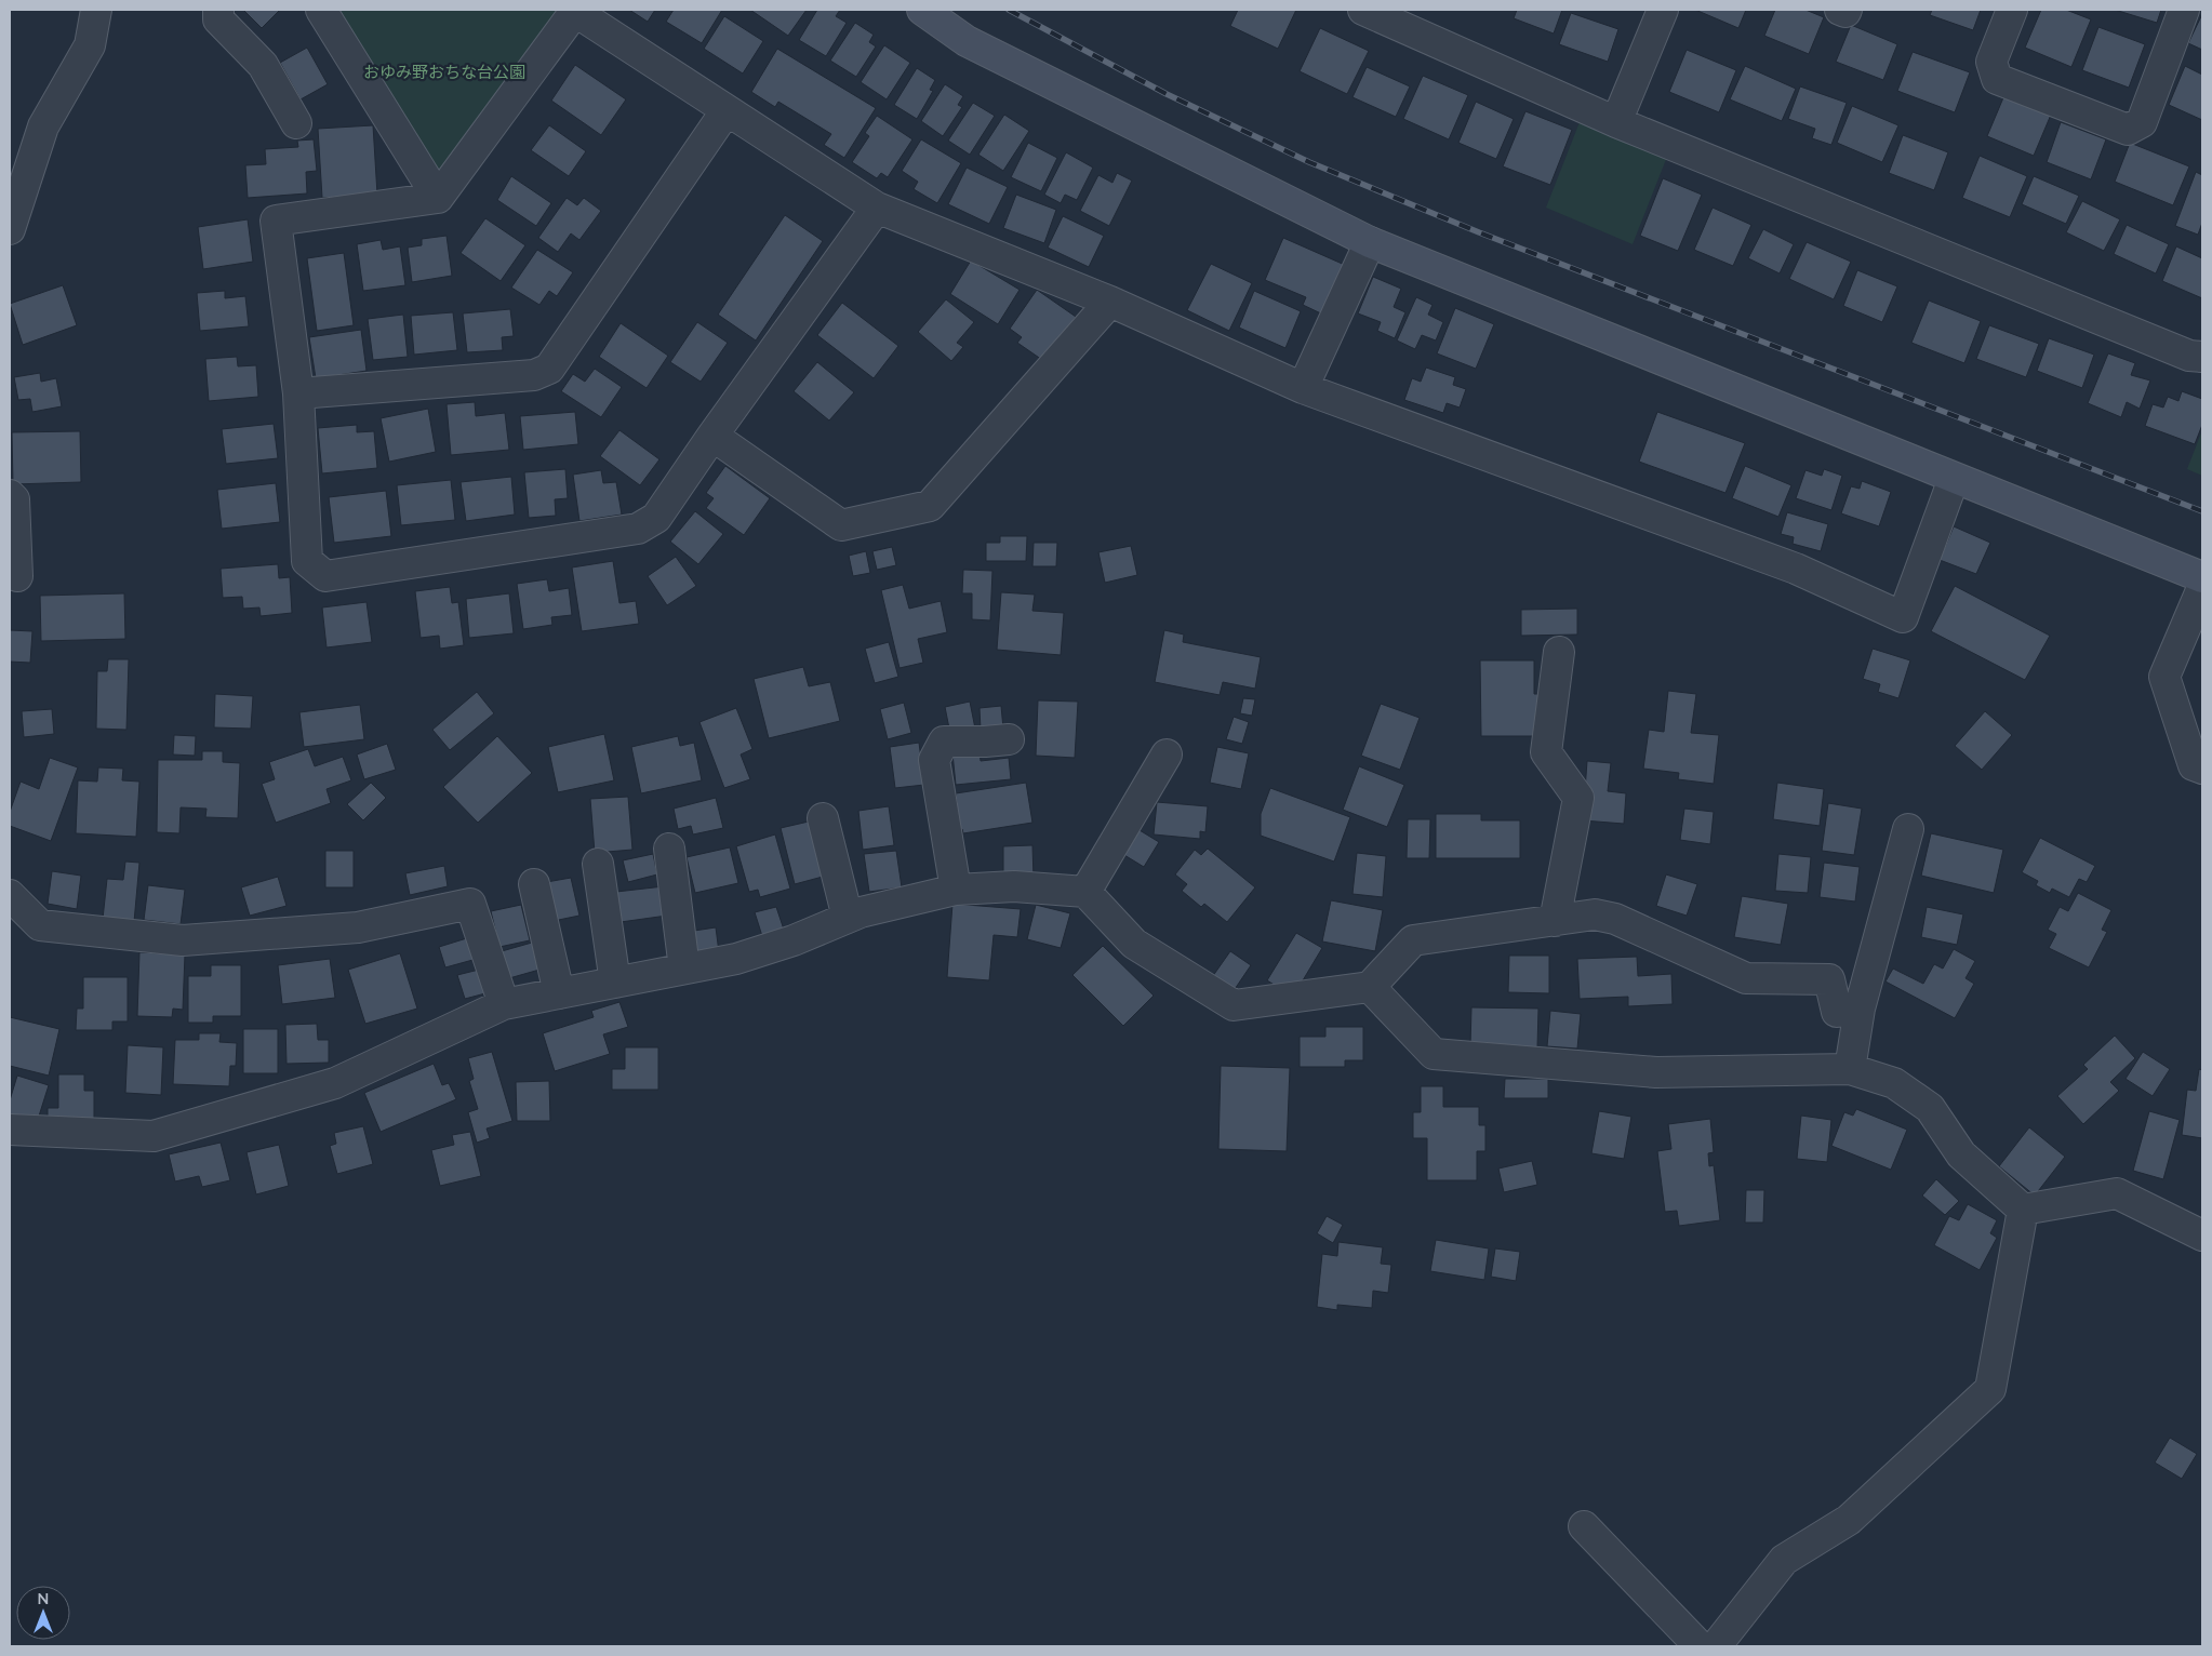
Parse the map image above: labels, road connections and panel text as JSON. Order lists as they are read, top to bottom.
{
  "parks": ["おゆみ野おちな台公園"],
  "north": "top"
}
